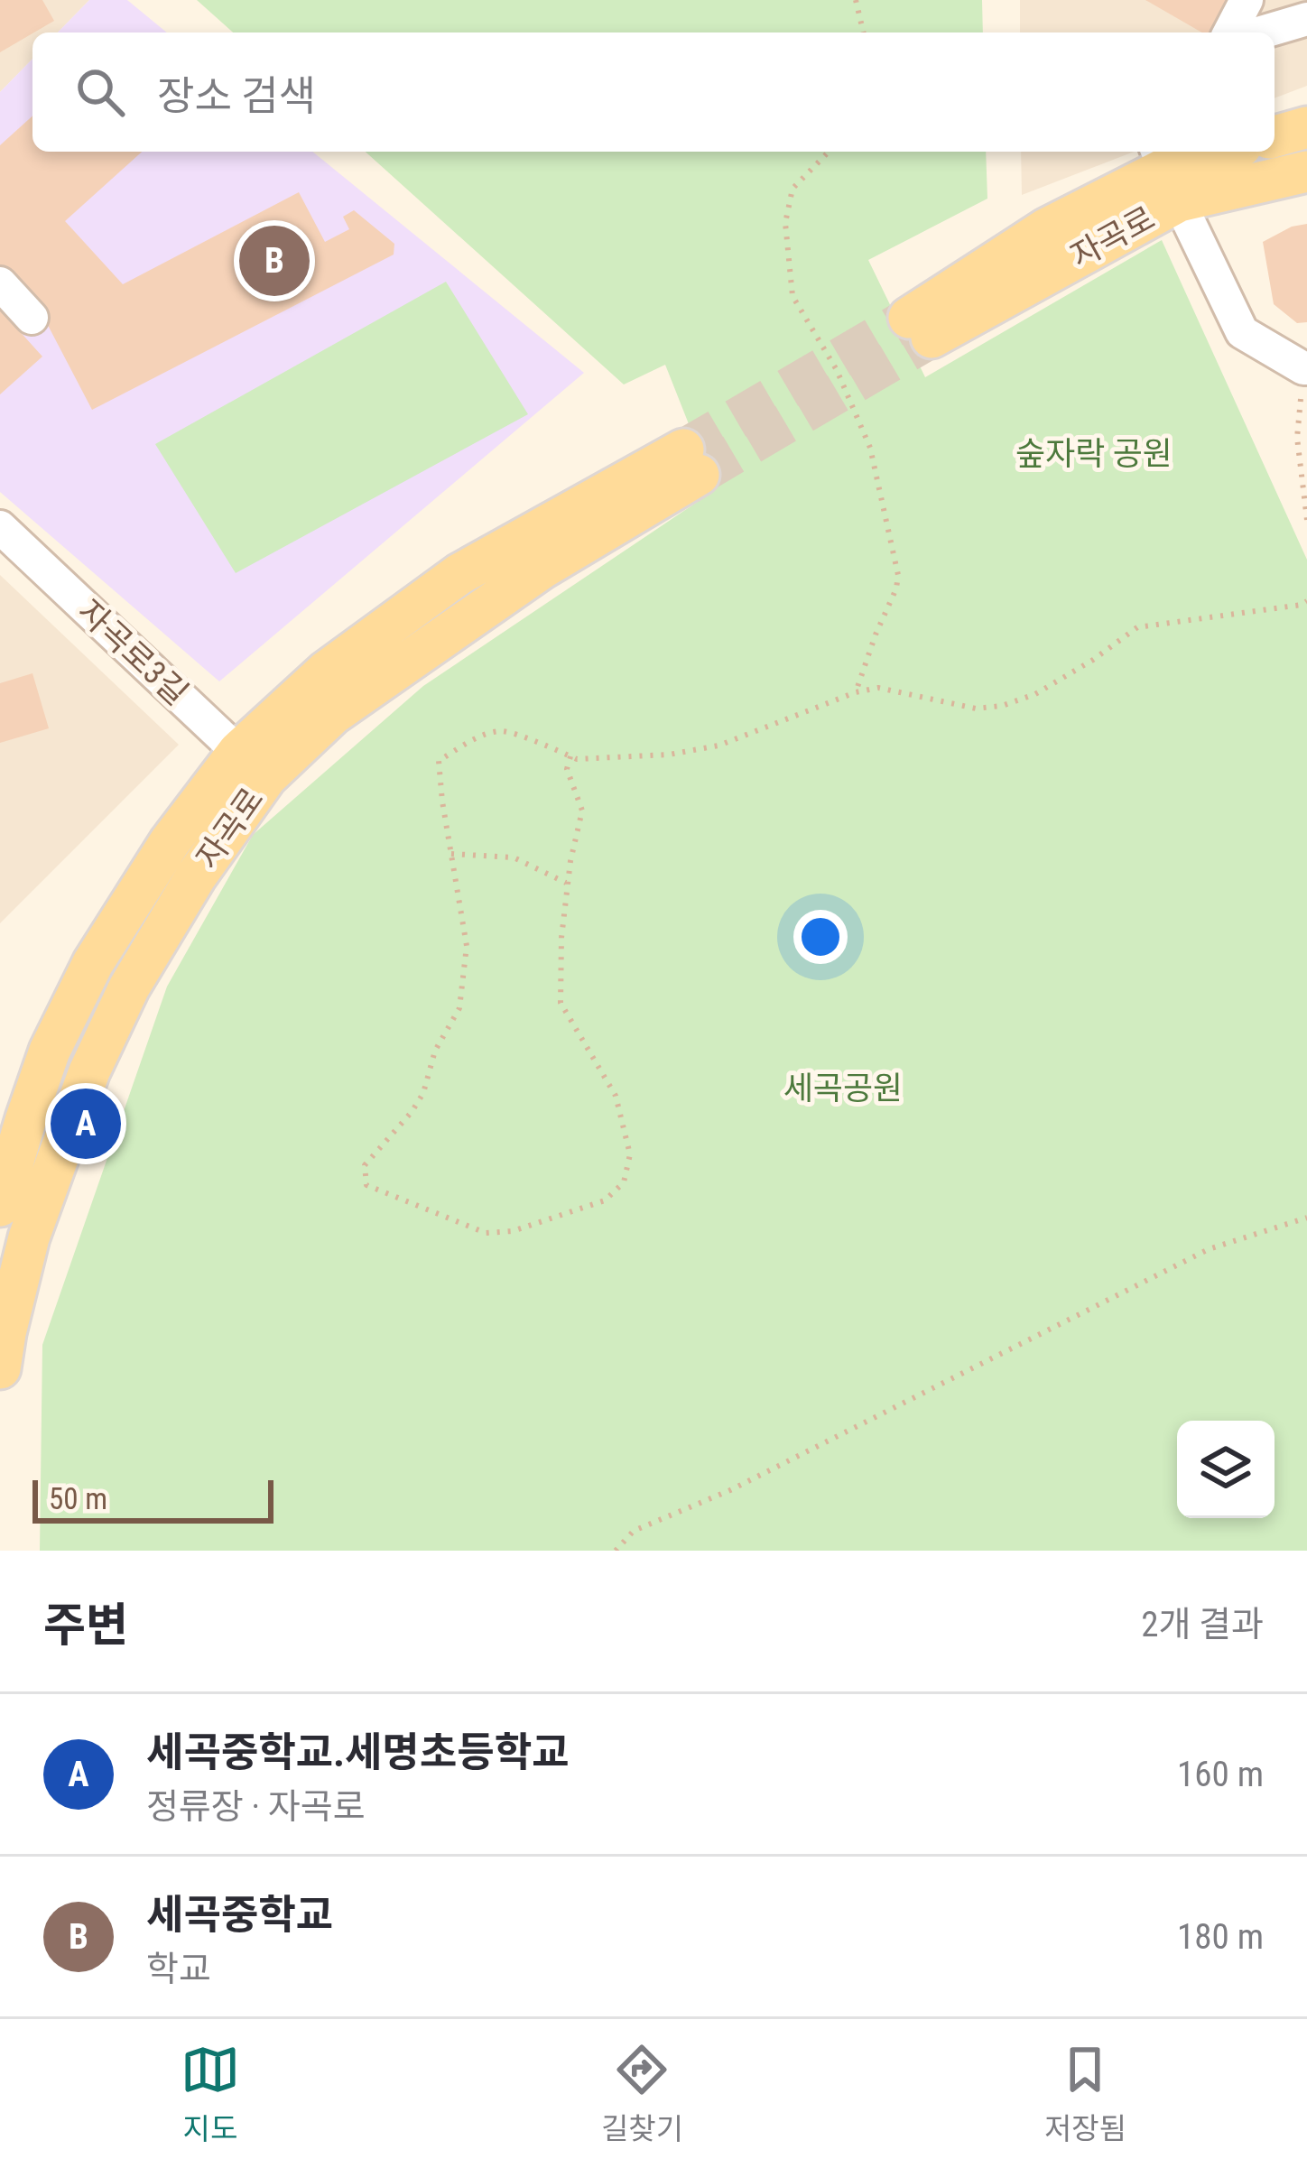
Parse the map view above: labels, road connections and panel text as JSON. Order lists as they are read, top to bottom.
{
  "streets": {
    "main road": ["자곡로"],
    "street": ["자곡로3길"]
  },
  "crossings": [
    ["자곡로", "자곡로3길"]
  ],
  "parks": ["숲자락 공원", "세곡공원"],
  "scale_bar": "50 m",
  "page": {
    "search": "장소 검색",
    "pins": ["B", "A"],
    "scale": "50 m",
    "heading": ["주변", "2개 결과"],
    "list": [
      {
        "mark": "A",
        "name": "세곡중학교.세명초등학교",
        "note": "정류장 · 자곡로",
        "value": "160 m"
      },
      {
        "mark": "B",
        "name": "세곡중학교",
        "note": "학교",
        "value": "180 m"
      }
    ],
    "nav": ["지도", "길찾기", "저장됨"]
  }
}
